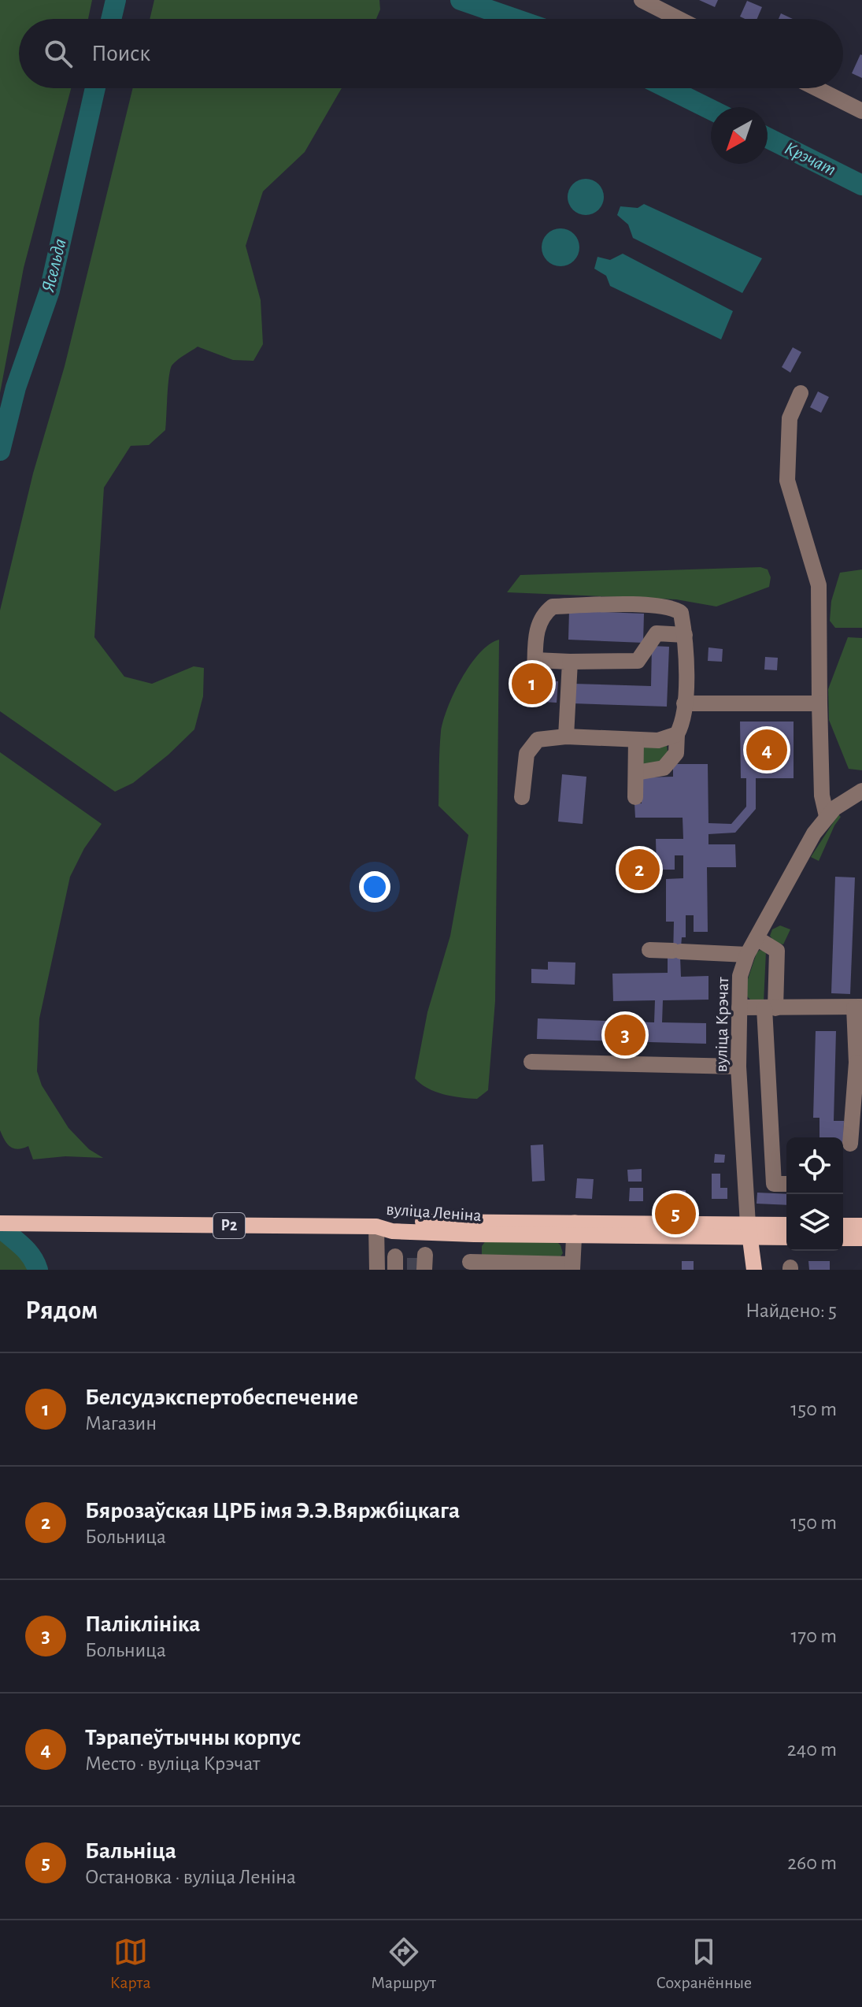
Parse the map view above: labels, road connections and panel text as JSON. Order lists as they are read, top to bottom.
{
  "streets": {
    "main road": ["вуліца Леніна", "Р2"],
    "street": ["вуліца Крэчат"]
  },
  "crossings": [
    ["вуліца Крэчат", "вуліца Леніна"],
    ["вуліца Леніна", "Р2"]
  ],
  "water": ["Крэчат", "Ясельда"],
  "north": "bottom left",
  "page": {
    "search": "Поиск",
    "pins": [
      "1",
      "4",
      "2",
      "3",
      "5"
    ],
    "heading": ["Рядом", "Найдено: 5"],
    "list": [
      {
        "mark": "1",
        "name": "Белсудэкспертобеспечение",
        "note": "Магазин",
        "value": "150 m"
      },
      {
        "mark": "2",
        "name": "Бярозаўская ЦРБ імя Э.Э.Вяржбіцкага",
        "note": "Больница",
        "value": "150 m"
      },
      {
        "mark": "3",
        "name": "Паліклініка",
        "note": "Больница",
        "value": "170 m"
      },
      {
        "mark": "4",
        "name": "Тэрапеўтычны корпус",
        "note": "Место · вуліца Крэчат",
        "value": "240 m"
      },
      {
        "mark": "5",
        "name": "Бальніца",
        "note": "Остановка · вуліца Леніна",
        "value": "260 m"
      }
    ],
    "nav": ["Карта", "Маршрут", "Сохранённые"]
  }
}
